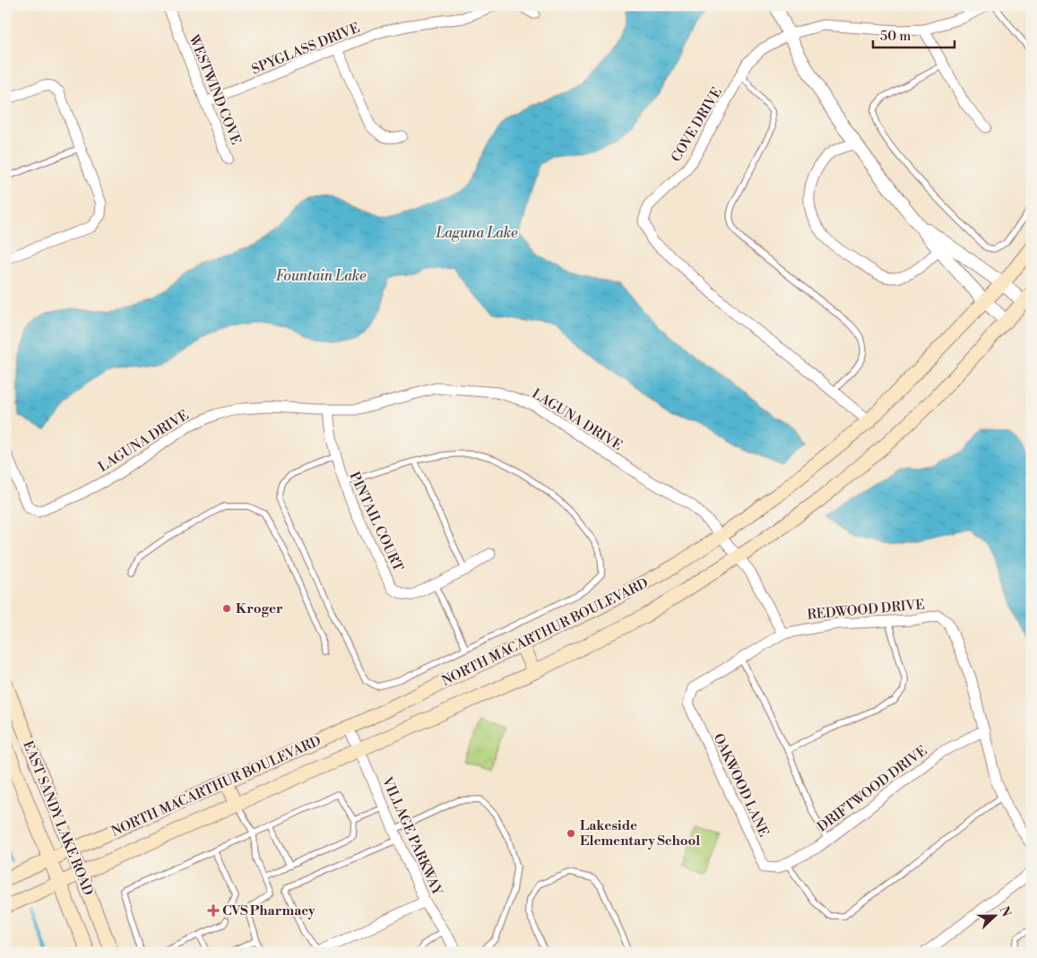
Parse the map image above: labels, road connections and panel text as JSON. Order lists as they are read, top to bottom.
{
  "streets": {
    "main road": ["NORTH MACARTHUR BOULEVARD", "EAST SANDY LAKE ROAD"],
    "street": [
      "SPYGLASS DRIVE",
      "WESTWIND COVE",
      "COVE DRIVE",
      "LAGUNA DRIVE",
      "PINTAIL COURT",
      "REDWOOD DRIVE",
      "OAKWOOD LANE",
      "DRIFTWOOD DRIVE",
      "VILLAGE PARKWAY"
    ]
  },
  "crossings": [
    ["SPYGLASS DRIVE", "WESTWIND COVE"],
    ["COVE DRIVE", "NORTH MACARTHUR BOULEVARD"],
    ["LAGUNA DRIVE", "PINTAIL COURT"],
    ["LAGUNA DRIVE", "REDWOOD DRIVE"],
    ["LAGUNA DRIVE", "NORTH MACARTHUR BOULEVARD"],
    ["REDWOOD DRIVE", "OAKWOOD LANE"],
    ["REDWOOD DRIVE", "DRIFTWOOD DRIVE"],
    ["NORTH MACARTHUR BOULEVARD", "EAST SANDY LAKE ROAD"],
    ["NORTH MACARTHUR BOULEVARD", "VILLAGE PARKWAY"],
    ["OAKWOOD LANE", "DRIFTWOOD DRIVE"]
  ],
  "water": ["Laguna Lake", "Fountain Lake"],
  "places": {
    "other": ["Kroger", "Lakeside Elementary School"],
    "health": ["CVS Pharmacy"]
  },
  "scale_bar": "50 m",
  "north": "right"
}
